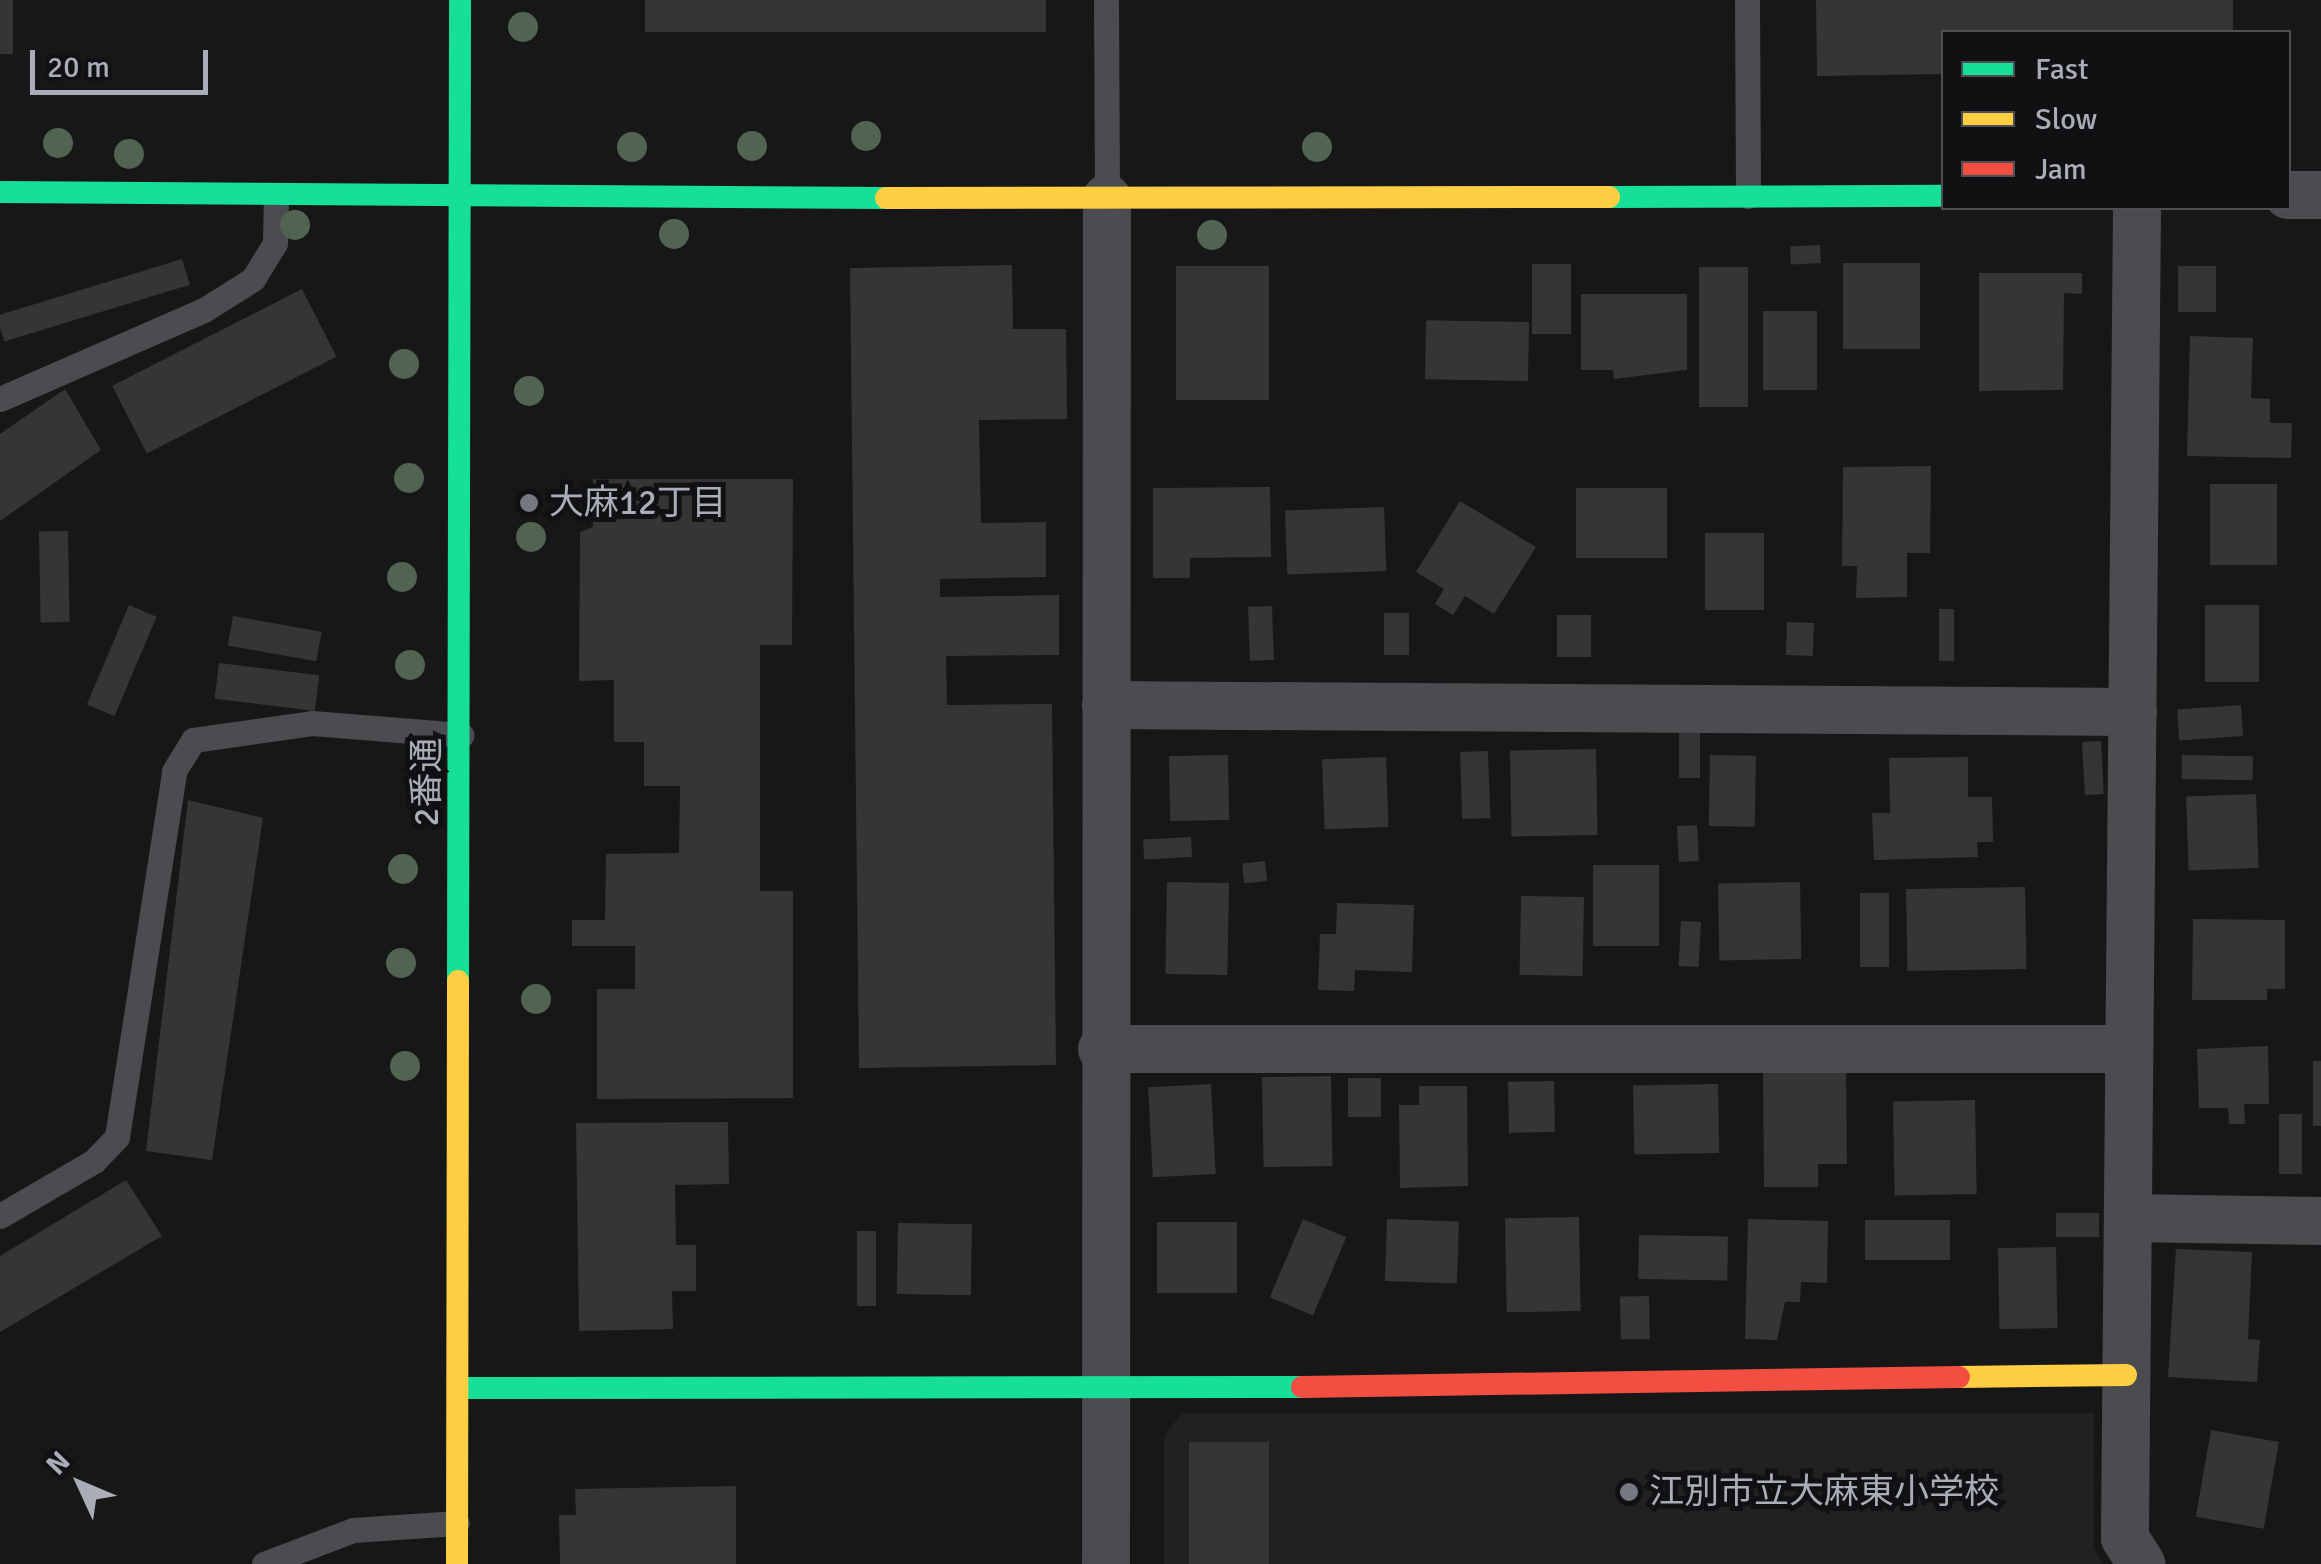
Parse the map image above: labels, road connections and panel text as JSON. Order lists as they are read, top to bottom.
{
  "streets": {
    "street": ["2番通"]
  },
  "places": ["大麻12丁目", "江別市立大麻東小学校"],
  "legend": ["Fast", "Slow", "Jam"],
  "scale_bar": "20 m",
  "north": "top left"
}
